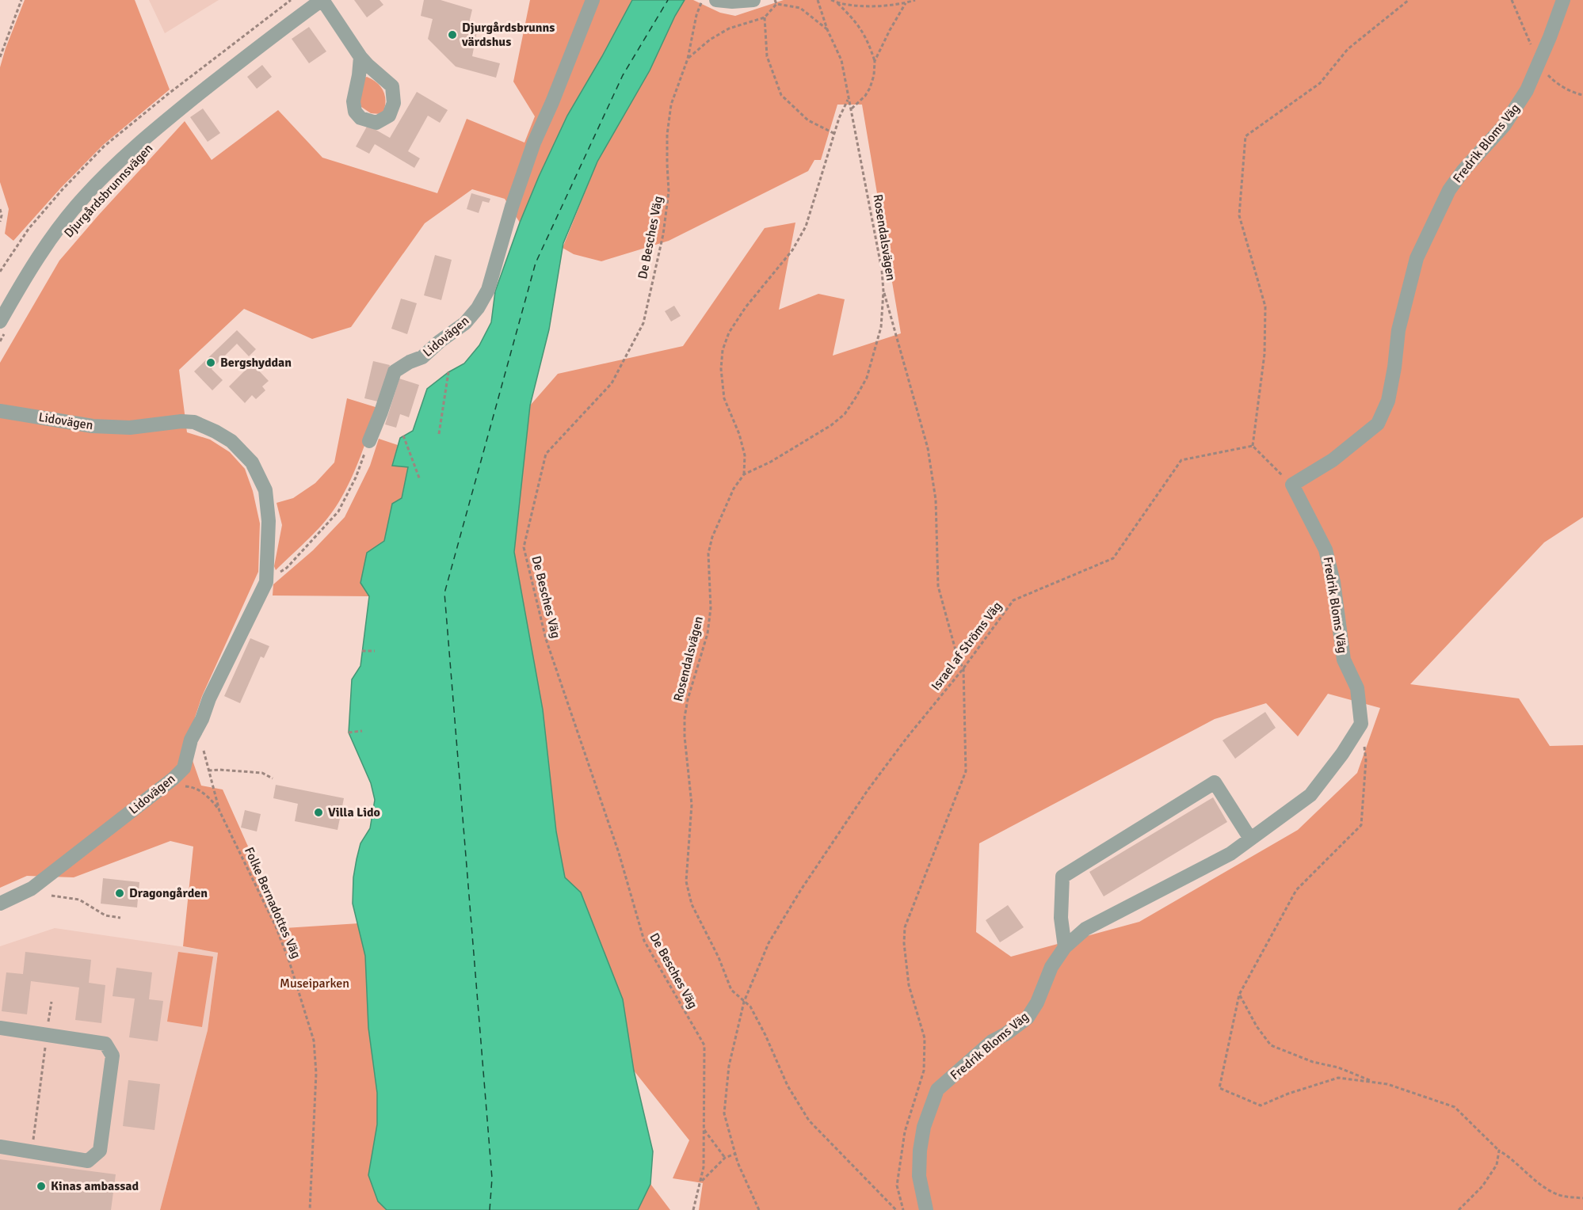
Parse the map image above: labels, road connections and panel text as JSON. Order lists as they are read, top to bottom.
{
  "streets": {
    "street": ["Fredrik Bloms Väg", "Djurgårdsbrunnsvägen", "Lidovägen"],
    "path": [
      "De Besches Väg",
      "Rosendalsvägen",
      "Israel af Ströms Väg",
      "Folke Bernadottes Väg"
    ]
  },
  "crossings": [
    ["Rosendalsvägen", "Israel af Ströms Väg"]
  ],
  "parks": ["Museiparken"],
  "places": [
    "Djurgårdsbrunns värdshus",
    "Bergshyddan",
    "Villa Lido",
    "Dragongården",
    "Kinas ambassad"
  ]
}
